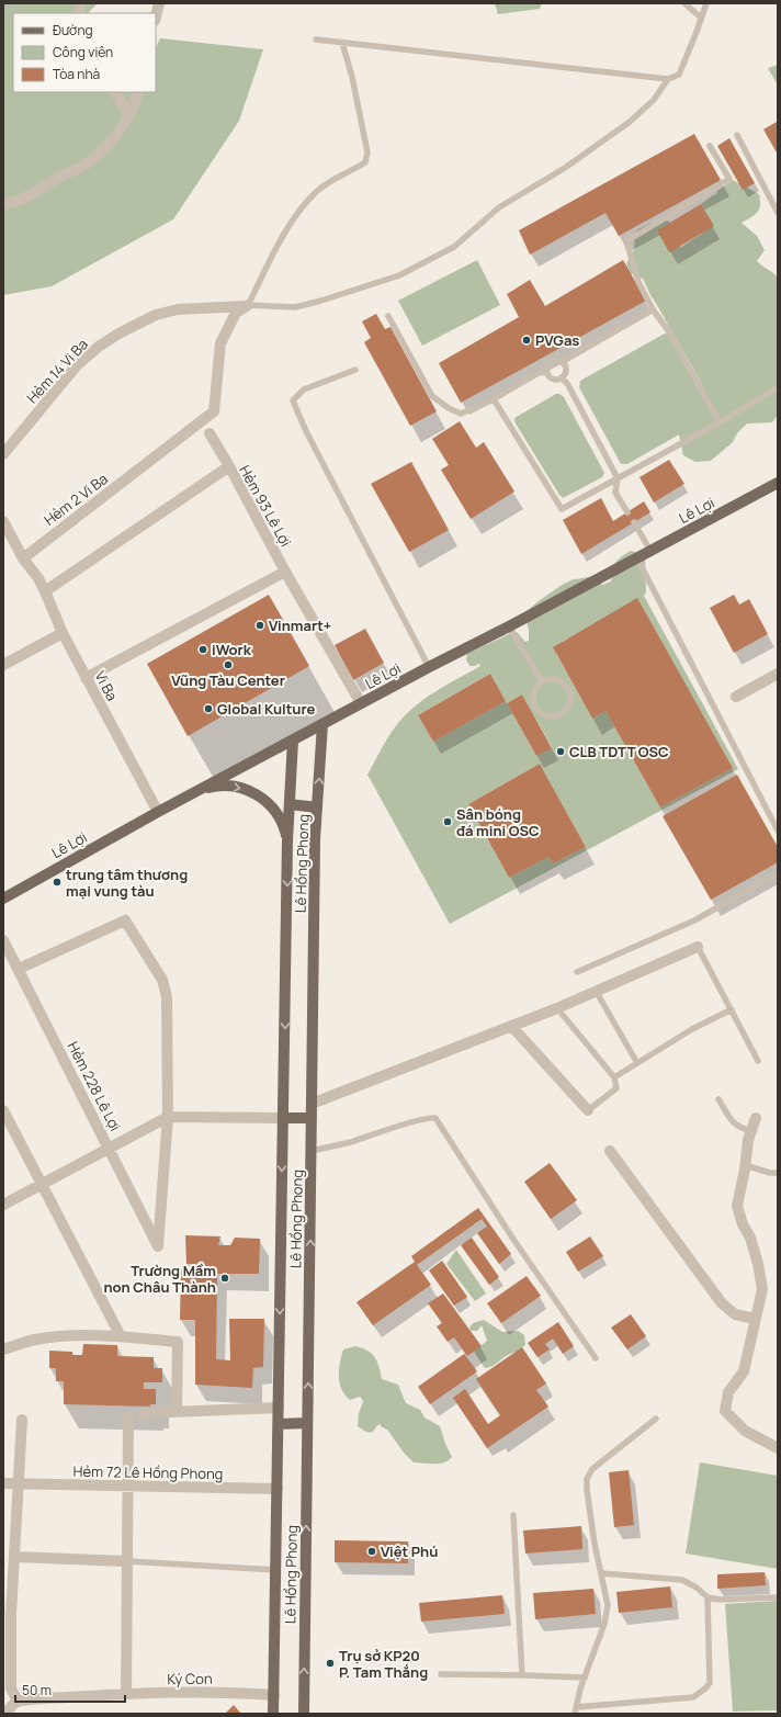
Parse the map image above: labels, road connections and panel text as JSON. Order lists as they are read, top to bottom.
{
  "streets": {
    "main road": ["Lê Lợi", "Lê Hồng Phong"],
    "street": [
      "Hẻm 14 Vi Ba",
      "Hẻm 2 Vi Ba",
      "Hẻm 93 Lê Lợi",
      "Vi Ba",
      "Hẻm 228 Lê Lợi",
      "Hẻm 72 Lê Hồng Phong",
      "Ký Con"
    ]
  },
  "crossings": [
    ["Hẻm 14 Vi Ba", "Hẻm 2 Vi Ba"],
    ["Hẻm 93 Lê Lợi", "Lê Lợi"],
    ["Lê Lợi", "Vi Ba"],
    ["Lê Lợi", "Lê Hồng Phong"],
    ["Lê Hồng Phong", "Hẻm 72 Lê Hồng Phong"],
    ["Lê Hồng Phong", "Ký Con"]
  ],
  "places": [
    "PVGas",
    "Vinmart+",
    "iWork",
    "Vũng Tàu Center",
    "Global Kulture",
    "CLB TDTT OSC",
    "Sân bóng đá mini OSC",
    "trung tâm thương mại vung tàu",
    "Trường Mầm non Châu Thành",
    "Việt Phú",
    "Trụ sở KP20 P. Tam Thắng"
  ],
  "legend": ["Đường", "Công viên", "Tòa nhà"],
  "scale_bar": "50 m"
}
